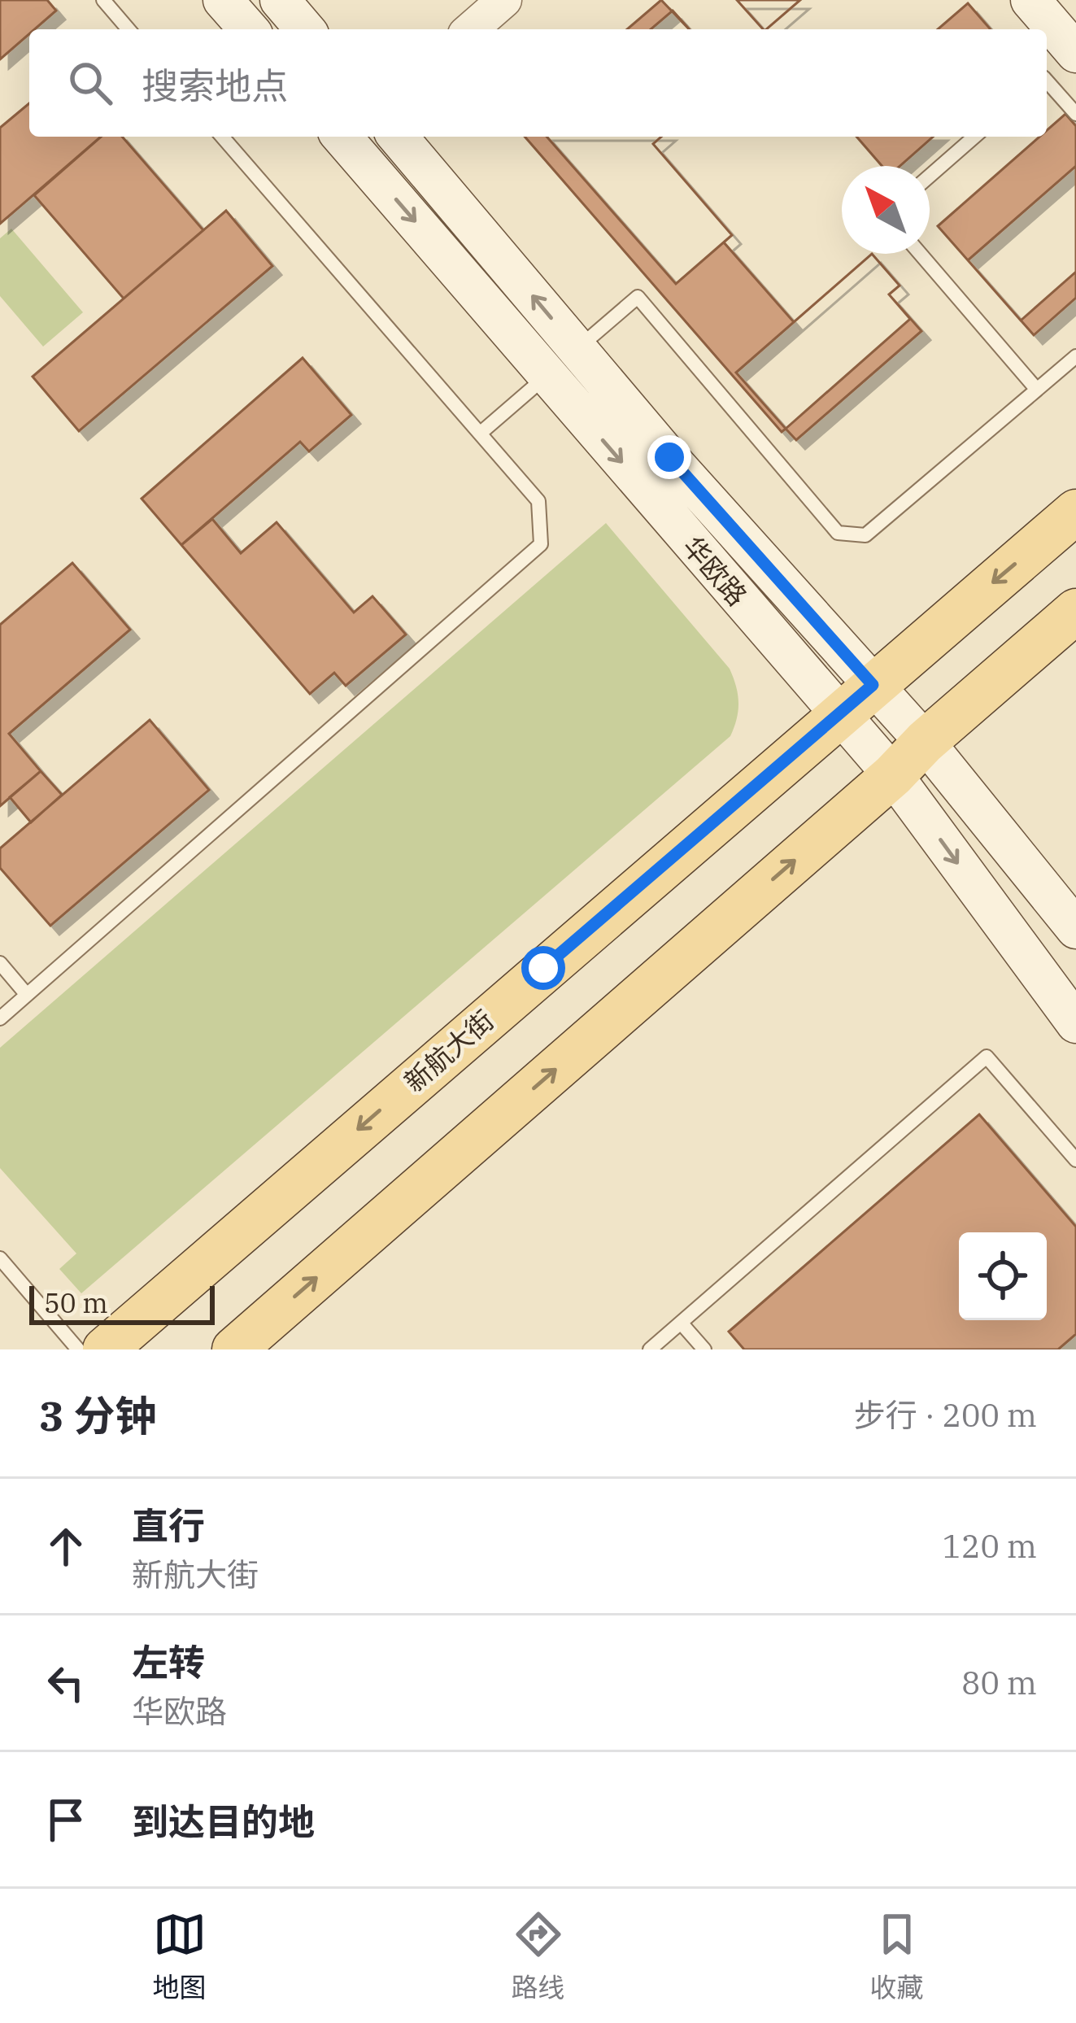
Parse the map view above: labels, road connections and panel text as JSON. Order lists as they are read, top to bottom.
{
  "streets": {
    "main road": ["华欧路", "新航大街"]
  },
  "crossings": [
    ["华欧路", "新航大街"]
  ],
  "scale_bar": "50 m",
  "north": "top left",
  "page": {
    "search": "搜索地点",
    "scale": "50 m",
    "heading": ["3 分钟", "步行 · 200 m"],
    "list": [
      ["直行", "新航大街", "120 m"],
      ["左转", "华欧路", "80 m"],
      "到达目的地"
    ],
    "nav": ["地图", "路线", "收藏"]
  }
}
